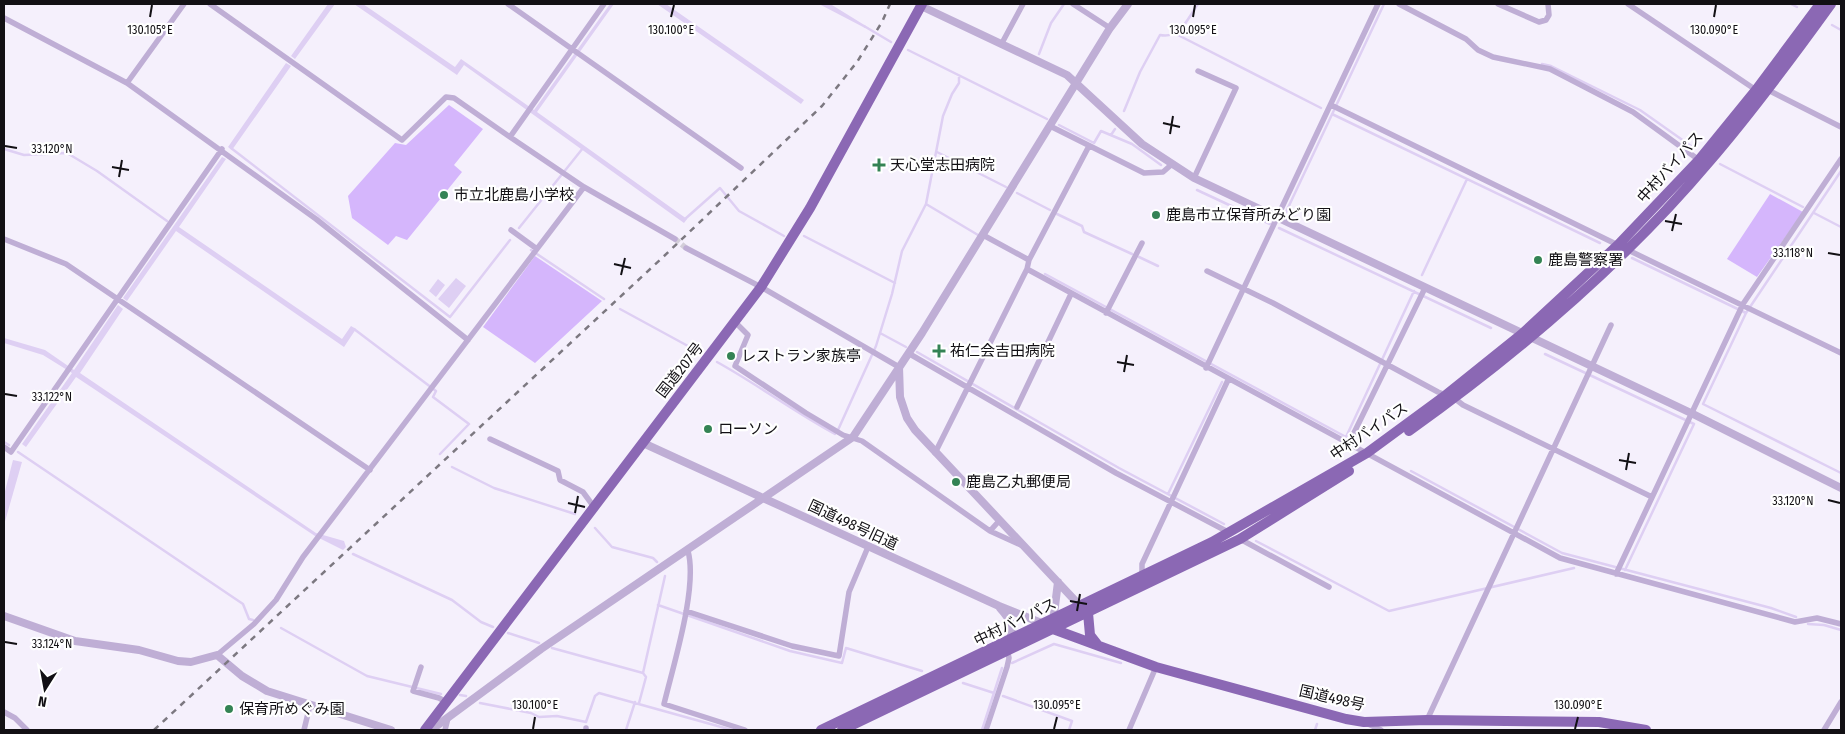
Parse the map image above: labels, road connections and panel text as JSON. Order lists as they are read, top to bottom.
{
  "streets": {
    "highway": ["中村バイパス", "国道207号", "国道498号"],
    "street": ["国道498号旧道"]
  },
  "crossings": [
    ["中村バイパス", "国道498号旧道"],
    ["中村バイパス", "国道498号"],
    ["国道207号", "国道498号旧道"],
    ["国道498号旧道", "国道498号"]
  ],
  "places": {
    "health": ["天心堂志田病院", "祐仁会吉田病院"],
    "other": [
      "市立北鹿島小学校",
      "鹿島市立保育所みどり園",
      "鹿島警察署",
      "レストラン家族亭",
      "ローソン",
      "鹿島乙丸郵便局",
      "保育所めぐみ園"
    ]
  },
  "north": "bottom",
  "coordinates": [
    "130.105°E",
    "130.100°E",
    "130.095°E",
    "130.090°E",
    "33.120°N",
    "33.118°N",
    "33.122°N",
    "33.124°N"
  ]
}
